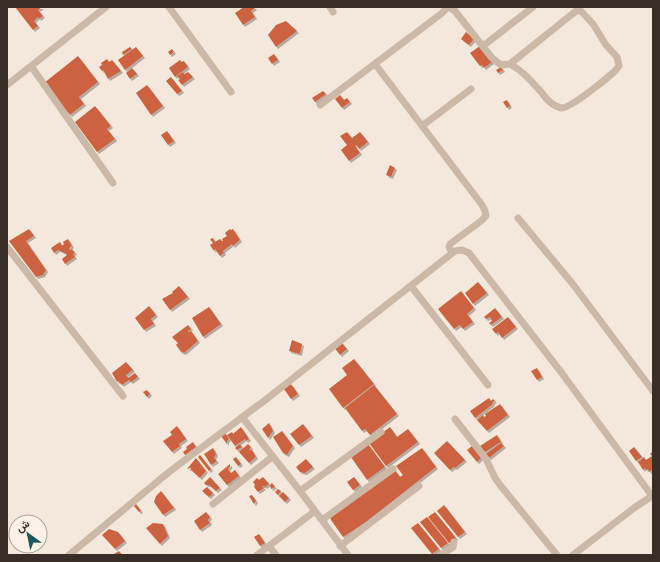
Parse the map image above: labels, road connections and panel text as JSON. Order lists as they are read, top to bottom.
{
  "north": "top left"
}
